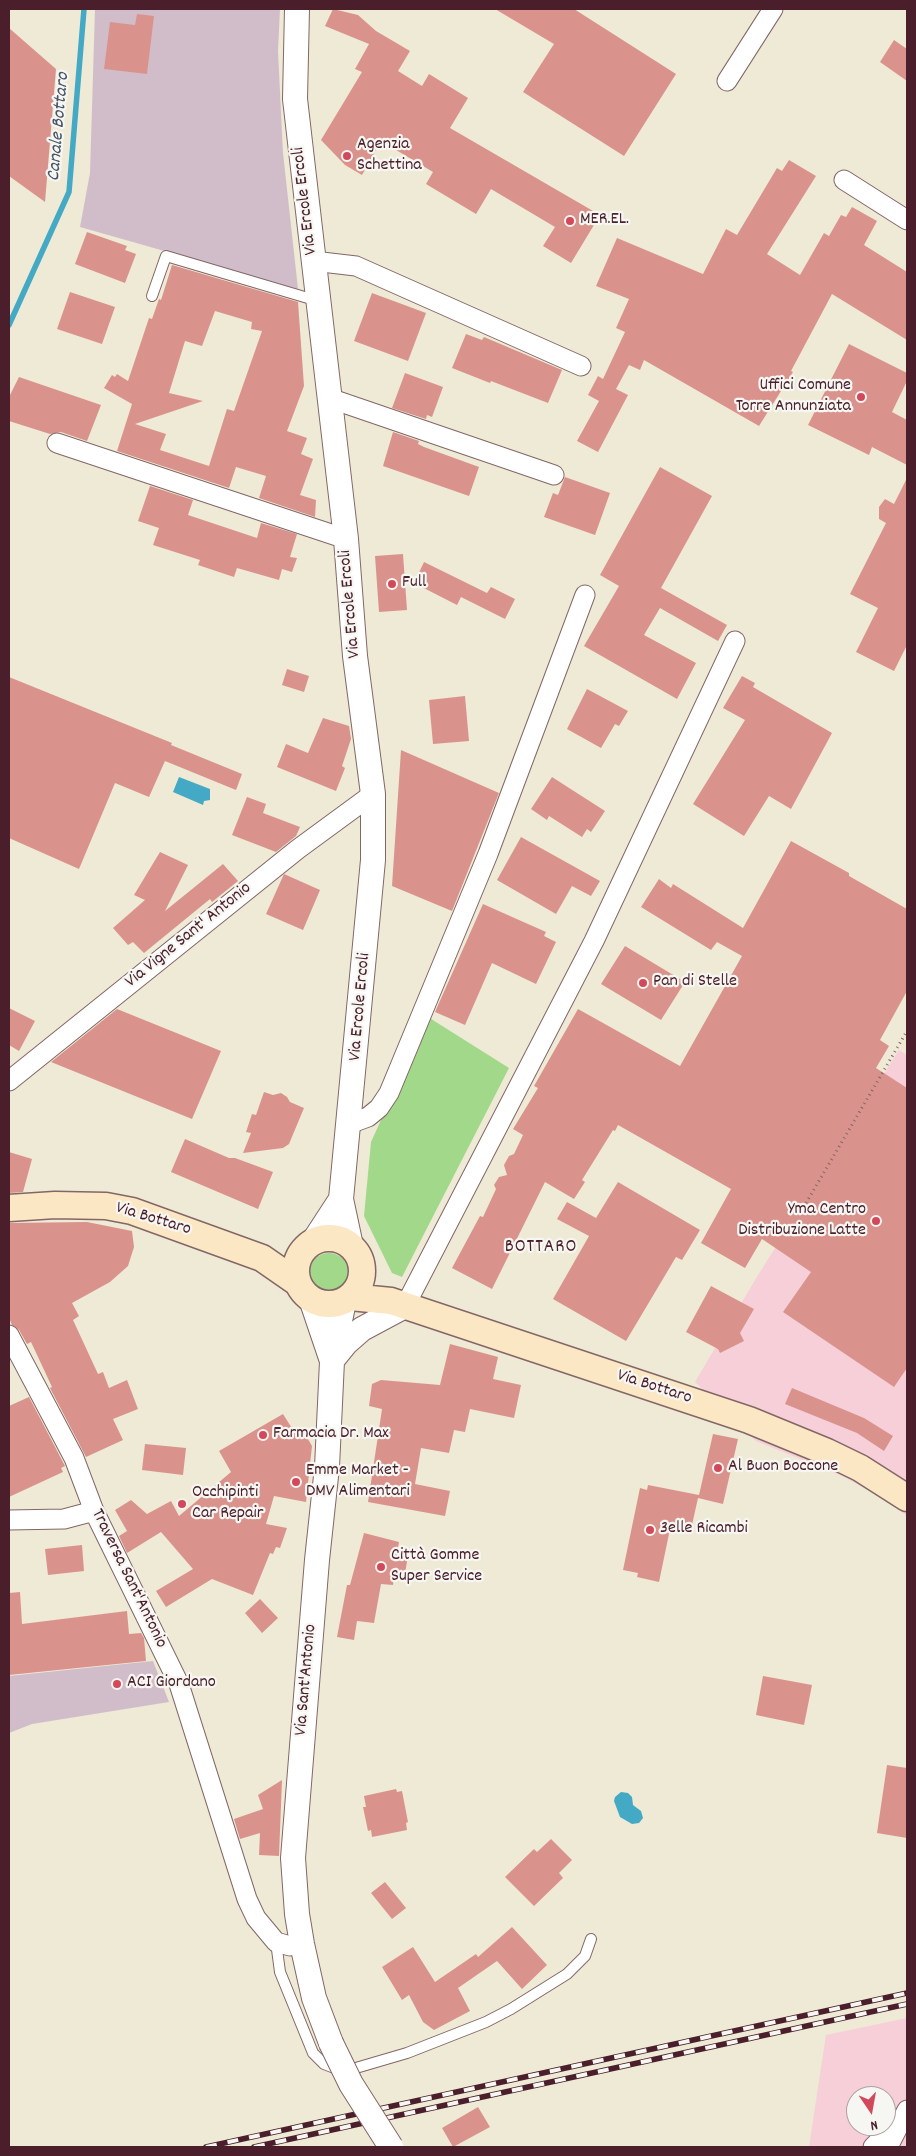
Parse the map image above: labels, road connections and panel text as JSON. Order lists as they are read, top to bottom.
{
  "streets": {
    "main road": ["Via Bottaro"],
    "street": [
      "Via Ercole Ercoli",
      "Via Vigne Sant' Antonio",
      "Traversa Sant'Antonio",
      "Via Sant'Antonio"
    ]
  },
  "crossings": [
    ["Via Ercole Ercoli", "Via Vigne Sant' Antonio"],
    ["Via Ercole Ercoli", "Via Bottaro"],
    ["Via Ercole Ercoli", "Via Sant'Antonio"],
    ["Via Bottaro", "Via Sant'Antonio"]
  ],
  "districts": ["BOTTARO"],
  "water": ["Canale Bottaro"],
  "places": [
    "Agenzia Schettina",
    "MER.EL.",
    "Uffici Comune Torre Annunziata",
    "Full",
    "Pan di Stelle",
    "Yma Centro Distribuzione Latte",
    "Farmacia Dr. Max",
    "Al Buon Boccone",
    "Emme Market - DMV Alimentari",
    "Occhipinti Car Repair",
    "3elle Ricambi",
    "Città Gomme Super Service",
    "ACI Giordano"
  ],
  "north": "bottom"
}
